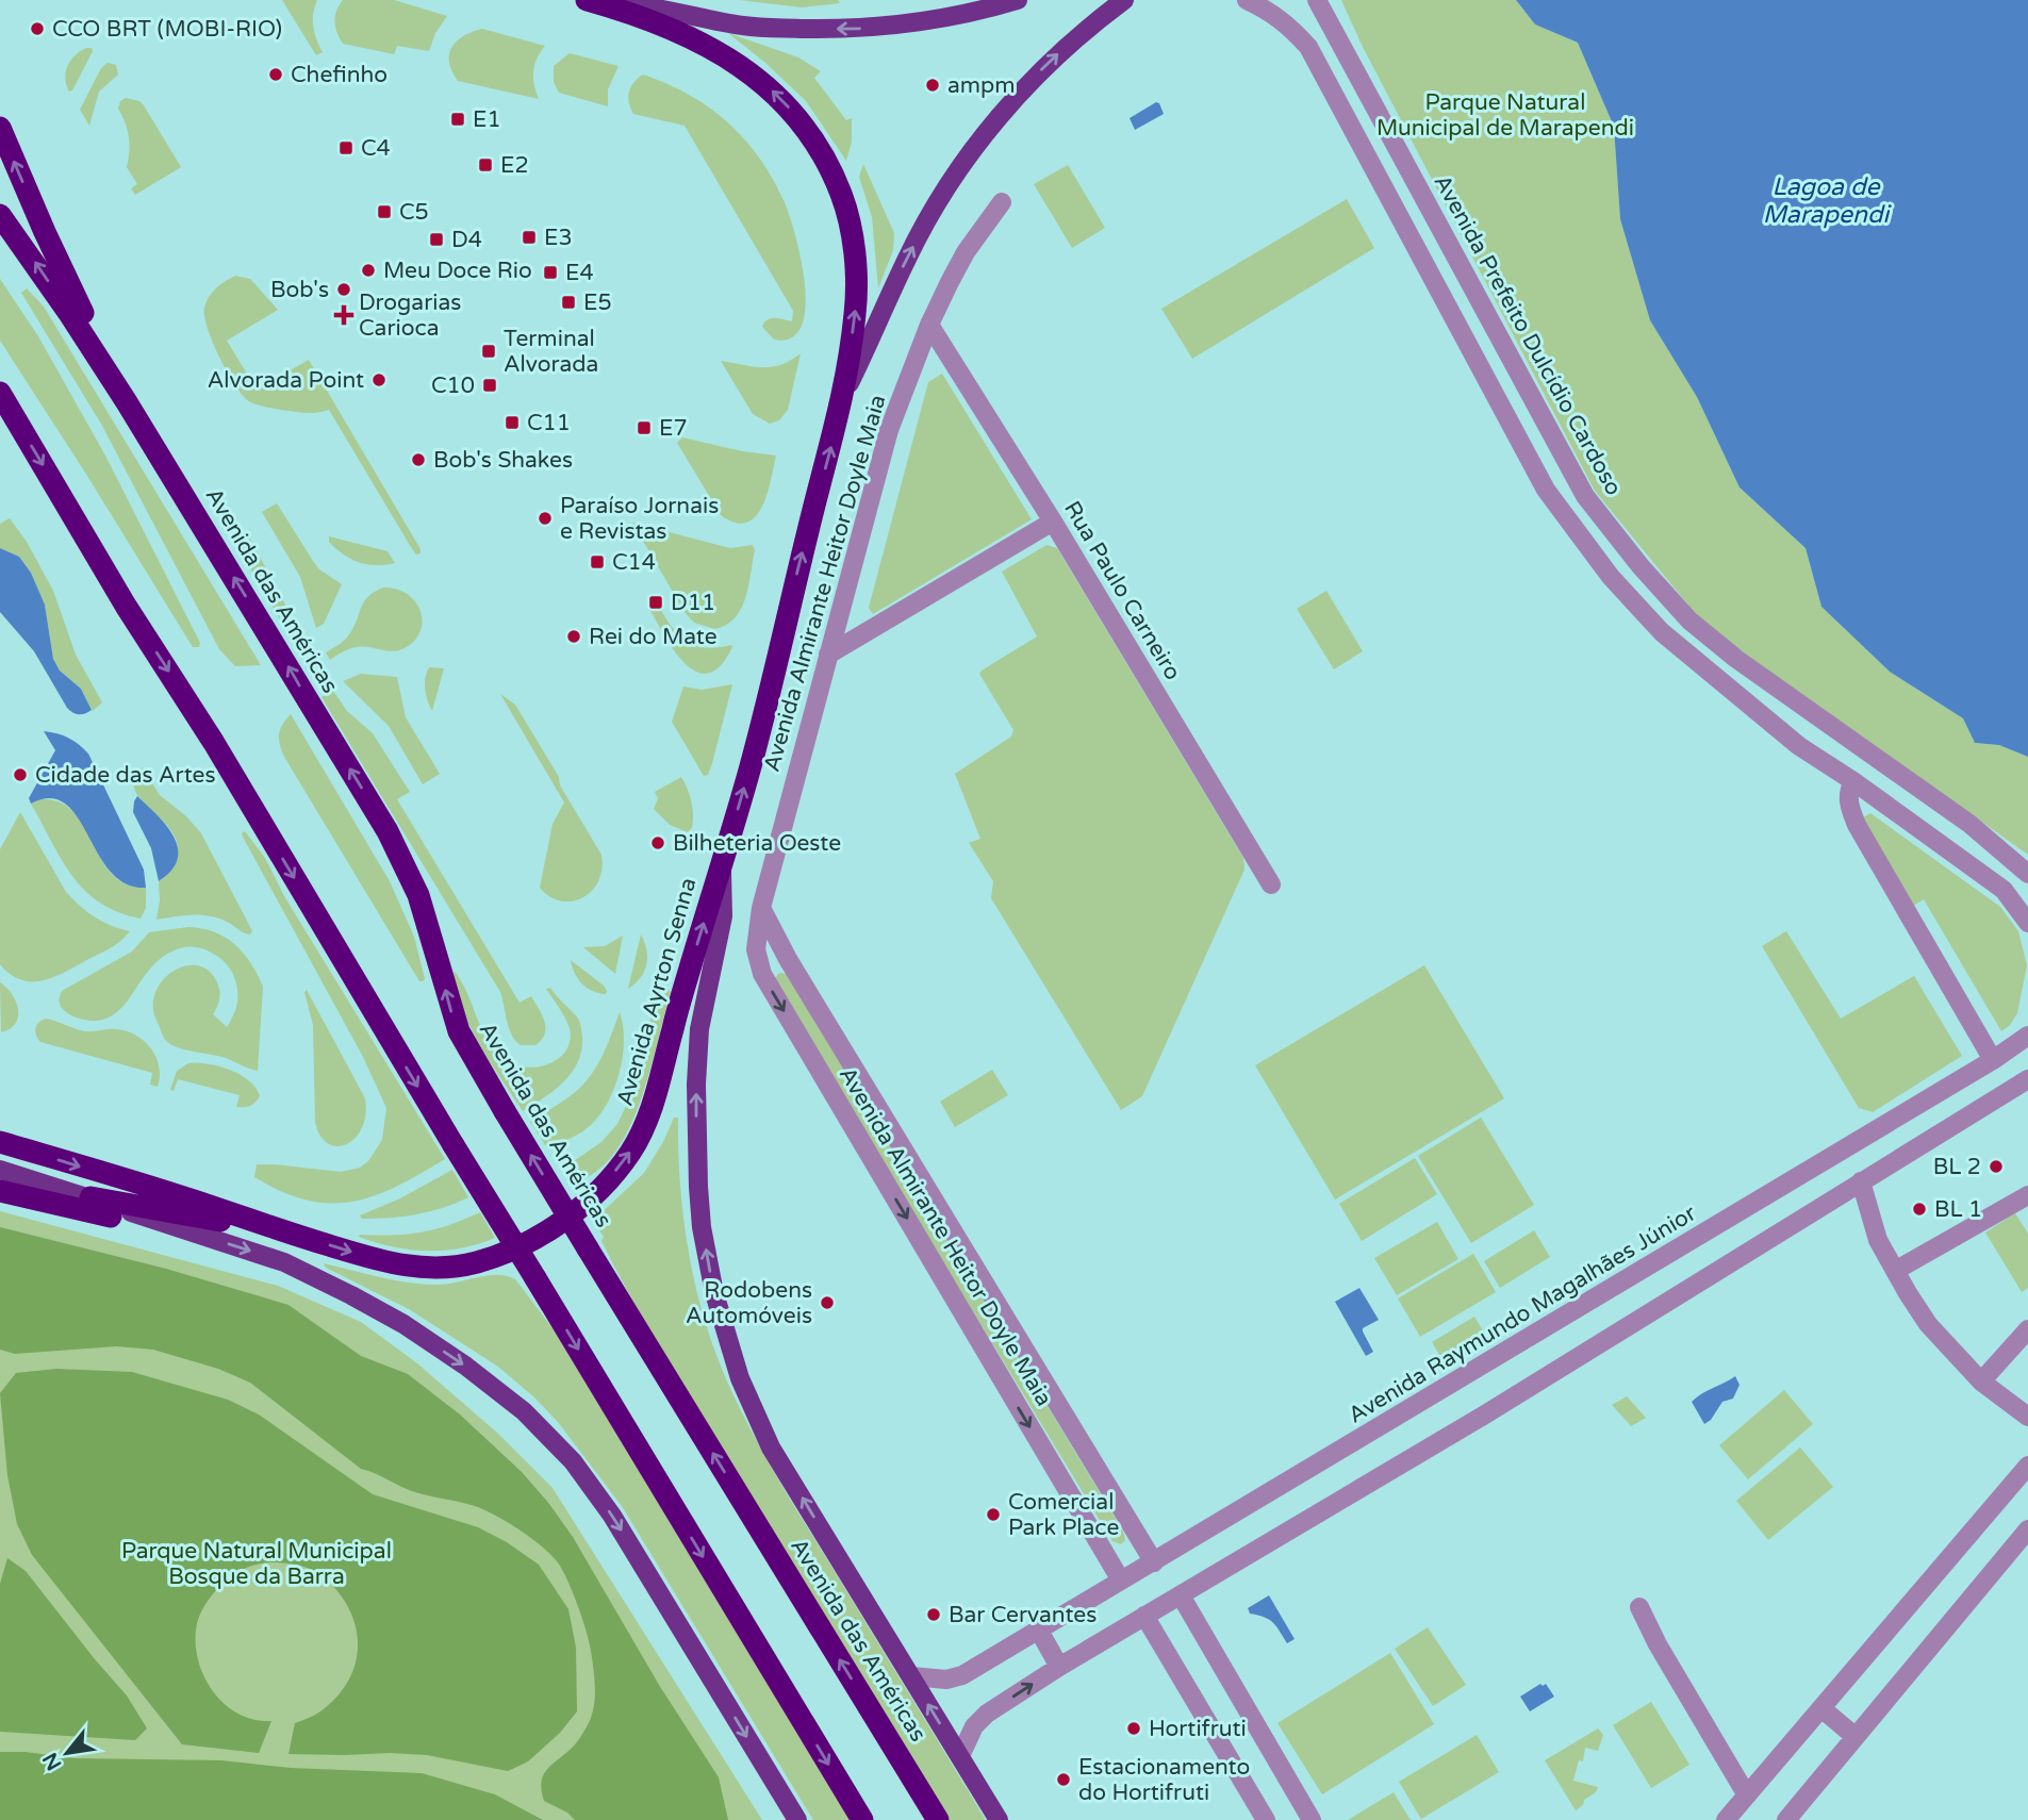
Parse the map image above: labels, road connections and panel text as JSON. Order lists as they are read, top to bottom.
{
  "streets": {
    "highway": ["Avenida das Américas", "Avenida Ayrton Senna"],
    "street": [
      "Avenida Prefeito Dulcídio Cardoso",
      "Avenida Almirante Heitor Doyle Maia",
      "Rua Paulo Carneiro",
      "Avenida Raymundo Magalhães Júnior"
    ]
  },
  "crossings": [
    ["Avenida Almirante Heitor Doyle Maia", "Rua Paulo Carneiro"],
    ["Avenida Almirante Heitor Doyle Maia", "Avenida Raymundo Magalhães Júnior"],
    ["Avenida das Américas", "Avenida Ayrton Senna"],
    ["Avenida das Américas", "Avenida Raymundo Magalhães Júnior"]
  ],
  "water": ["Lagoa de Marapendi"],
  "parks": ["Parque Natural Municipal de Marapendi", "Parque Natural Municipal Bosque da Barra"],
  "places": {
    "other": [
      "CCO BRT (MOBI-RIO)",
      "Chefinho",
      "ampm",
      "Meu Doce Rio",
      "Bob's",
      "Alvorada Point",
      "Bob's Shakes",
      "Paraíso Jornais e Revistas",
      "Rei do Mate",
      "Cidade das Artes",
      "Bilheteria Oeste",
      "BL 2",
      "BL 1",
      "Rodobens Automóveis",
      "Comercial Park Place",
      "Bar Cervantes",
      "Hortifruti",
      "Estacionamento do Hortifruti"
    ],
    "transit": [
      "E1",
      "C4",
      "E2",
      "C5",
      "E3",
      "D4",
      "E4",
      "E5",
      "Terminal Alvorada",
      "C10",
      "C11",
      "E7",
      "C14",
      "D11"
    ],
    "health": ["Drogarias Carioca"]
  },
  "north": "bottom left"
}
